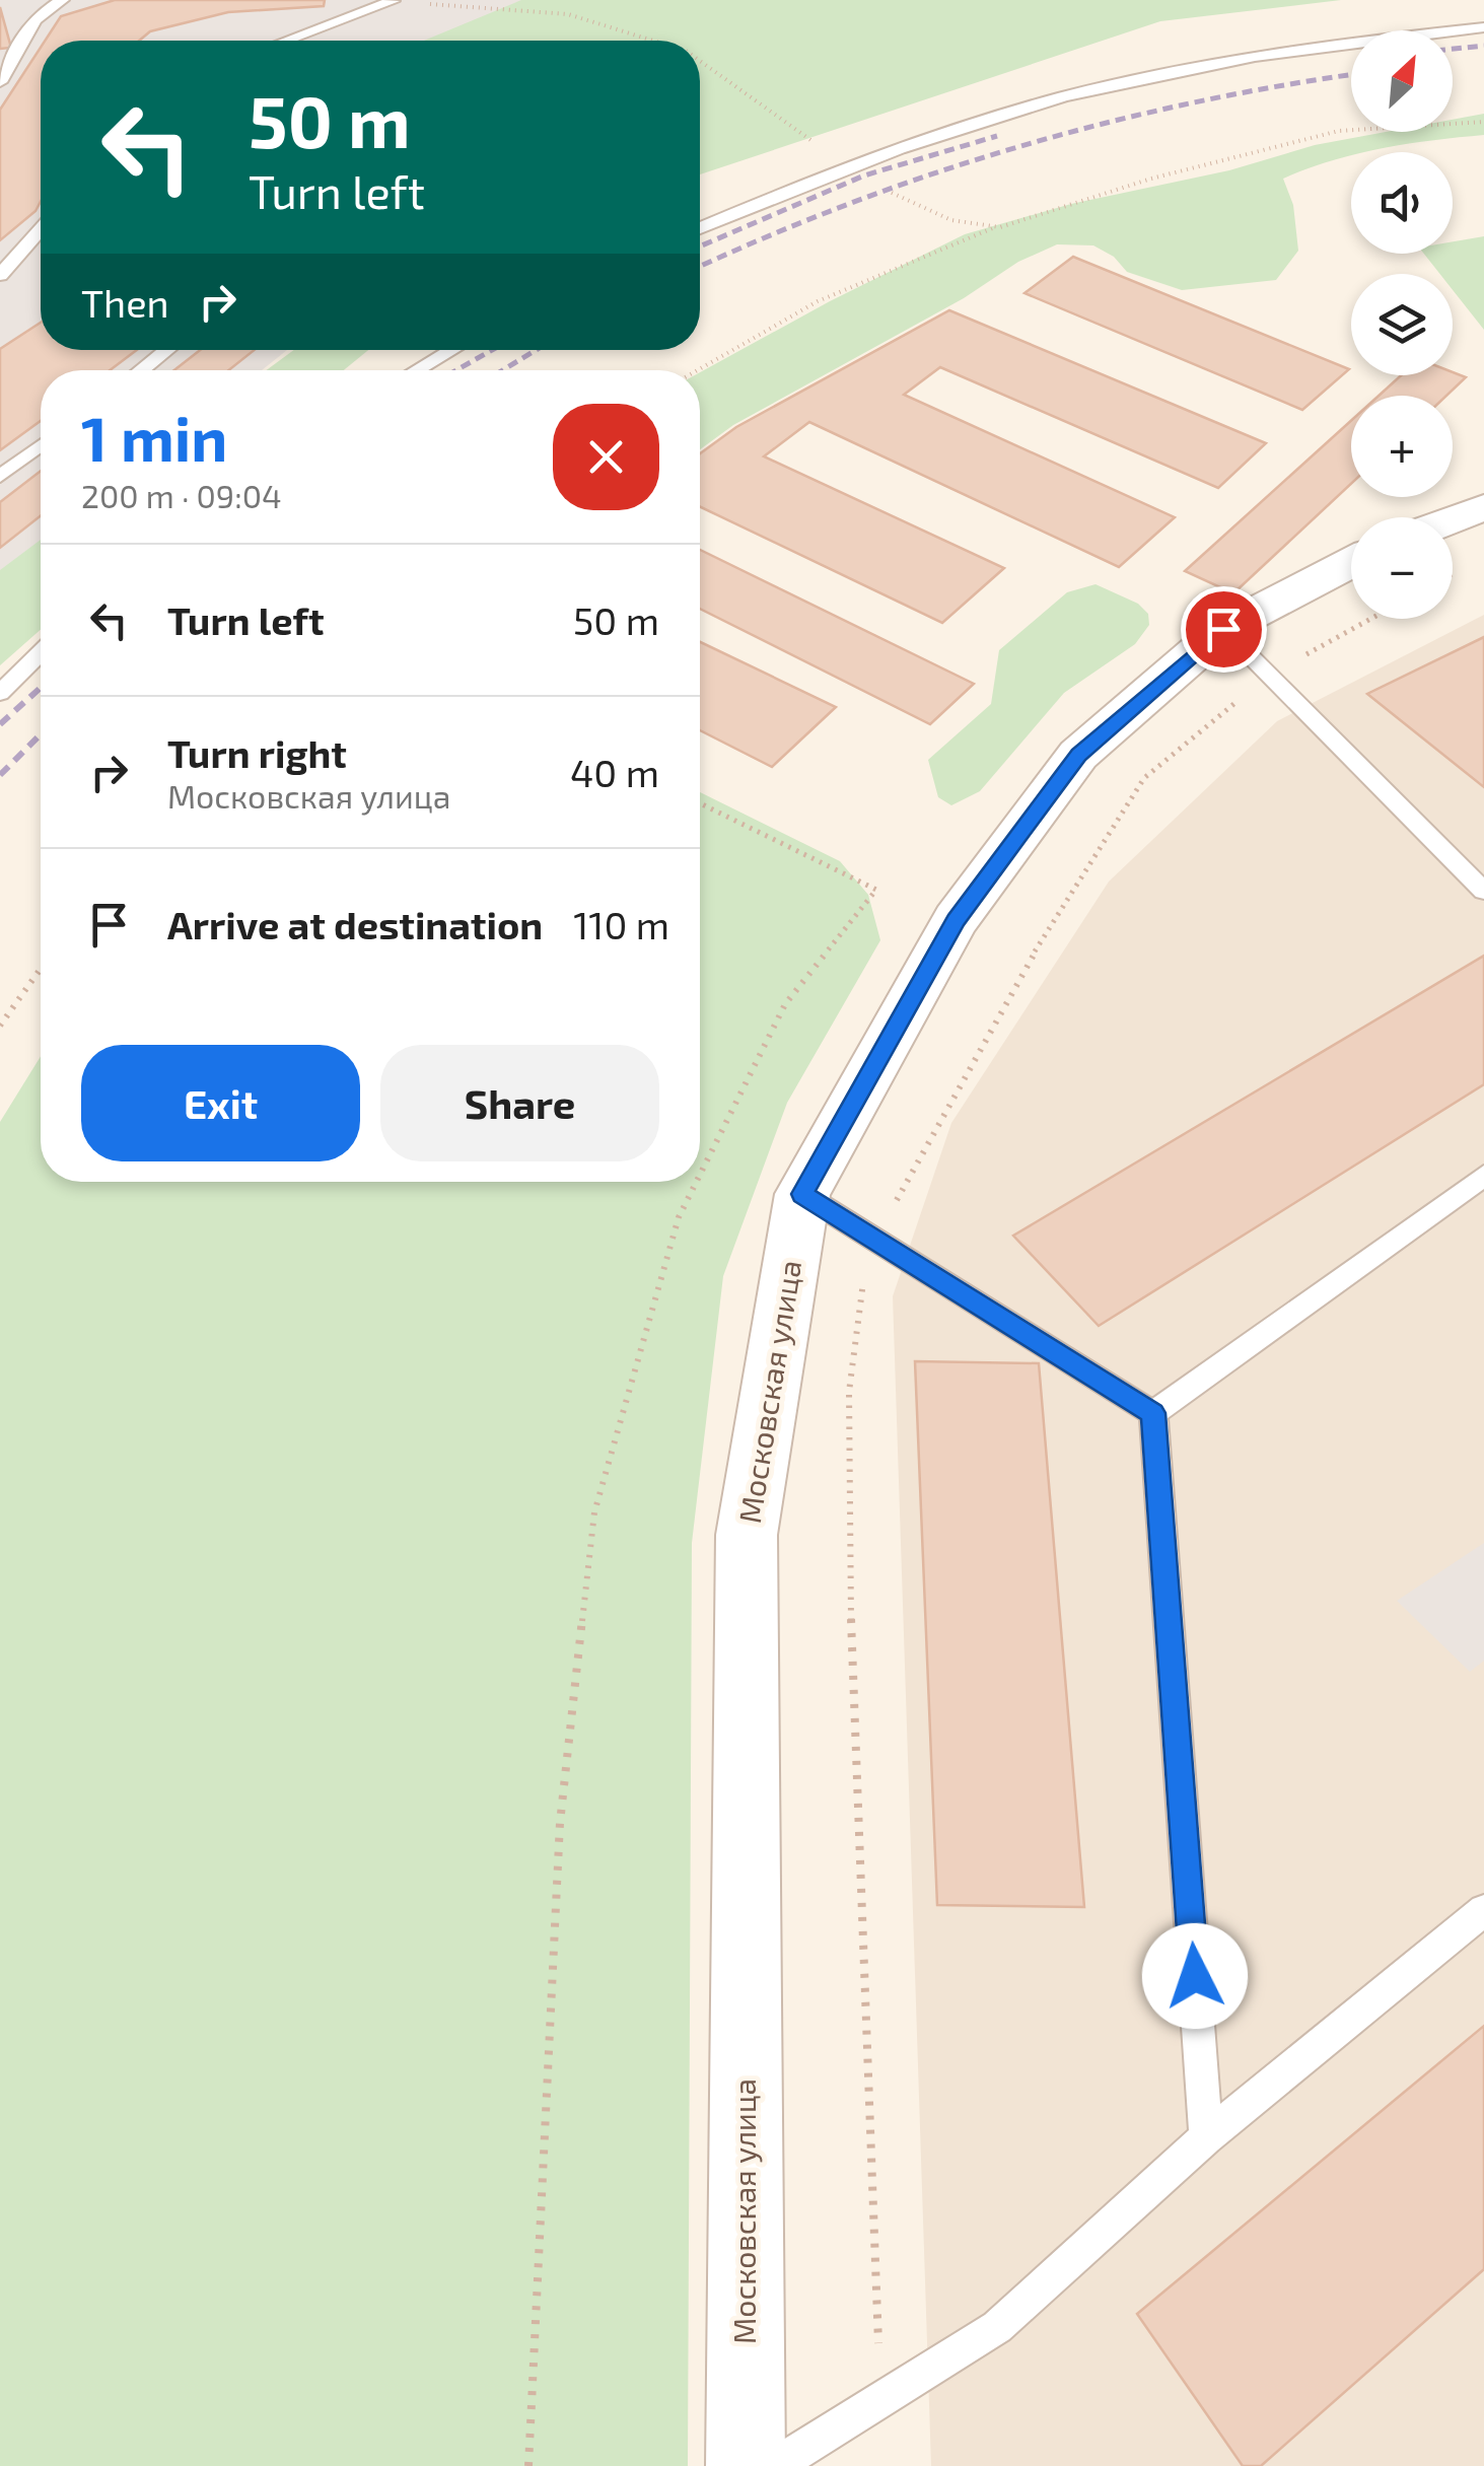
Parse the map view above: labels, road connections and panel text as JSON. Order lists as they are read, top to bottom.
{
  "streets": {
    "street": ["Московская улица"]
  },
  "north": "top right",
  "page": {
    "map_buttons": ["+", "−"],
    "turn": ["50 m", "Turn left"],
    "then": "Then",
    "heading": ["1 min", "200 m · 09:04"],
    "list": [
      {
        "name": "Turn left",
        "value": "50 m"
      },
      {
        "name": "Turn right",
        "note": "Московская улица",
        "value": "40 m"
      },
      {
        "name": "Arrive at destination",
        "value": "110 m"
      }
    ],
    "buttons": ["Exit", "Share"]
  }
}
